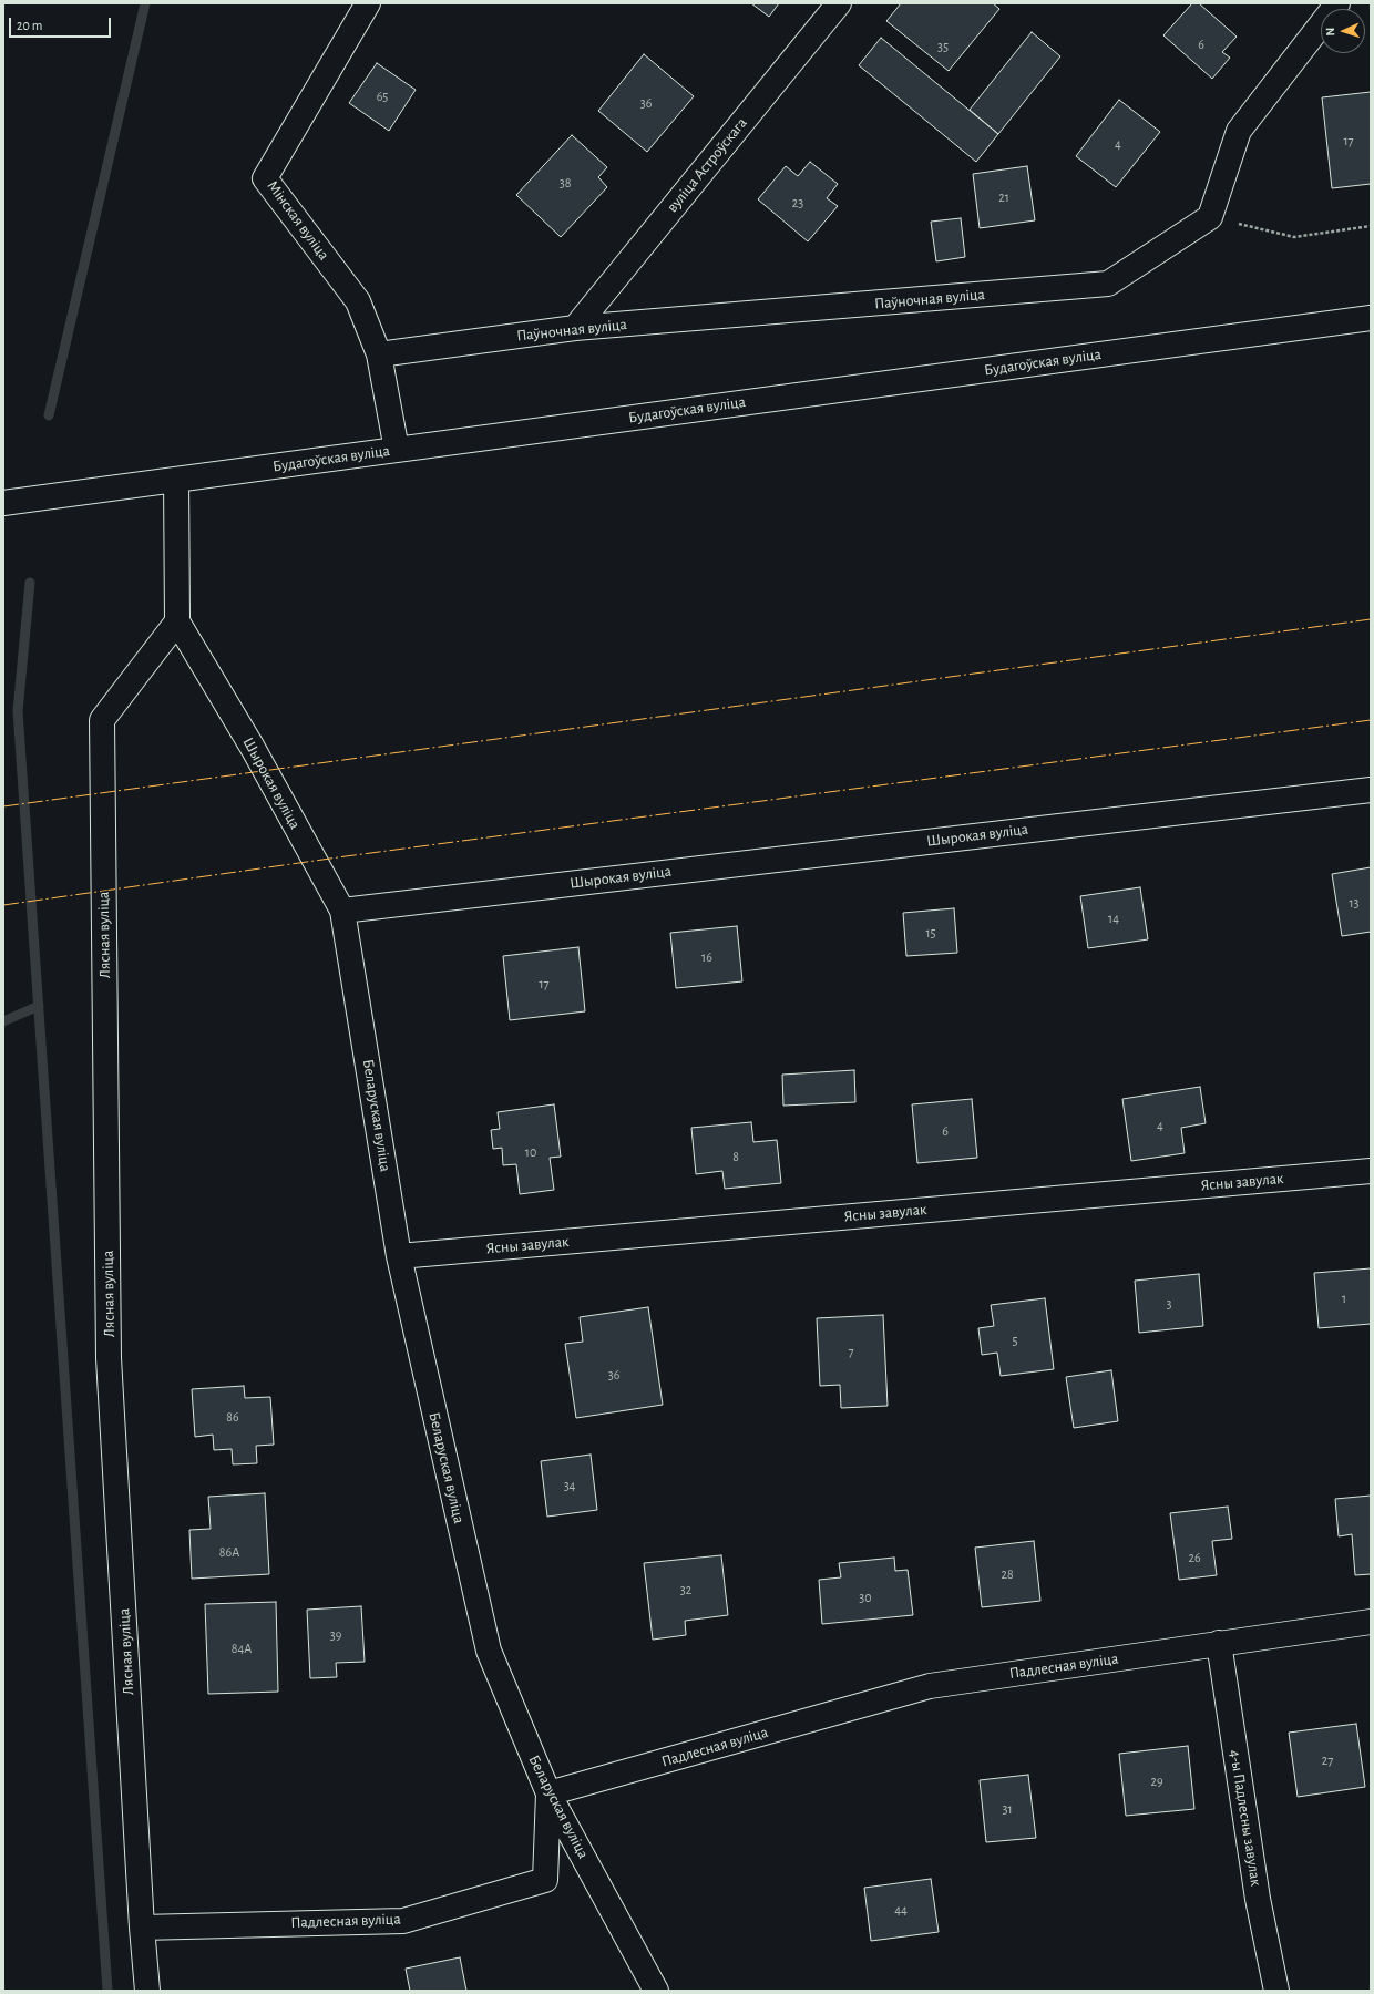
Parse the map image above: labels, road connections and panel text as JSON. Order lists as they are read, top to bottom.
{
  "streets": {
    "street": [
      "вуліца Астроўскага",
      "Мінская вуліца",
      "Паўночная вуліца",
      "Будагоўская вуліца",
      "Шырокая вуліца",
      "Лясная вуліца",
      "Беларуская вуліца",
      "Ясны завулак",
      "Падлесная вуліца",
      "4-ы Падлесны завулак"
    ]
  },
  "crossings": [
    ["вуліца Астроўскага", "Паўночная вуліца"],
    ["Мінская вуліца", "Паўночная вуліца"],
    ["Мінская вуліца", "Будагоўская вуліца"],
    ["Шырокая вуліца", "Лясная вуліца"],
    ["Шырокая вуліца", "Беларуская вуліца"],
    ["Лясная вуліца", "Падлесная вуліца"],
    ["Беларуская вуліца", "Ясны завулак"],
    ["Беларуская вуліца", "Падлесная вуліца"],
    ["Падлесная вуліца", "4-ы Падлесны завулак"]
  ],
  "house_numbers": [
    "6",
    "35",
    "65",
    "36",
    "17",
    "4",
    "38",
    "21",
    "23",
    "13",
    "14",
    "15",
    "16",
    "17",
    "4",
    "6",
    "10",
    "8",
    "1",
    "3",
    "5",
    "7",
    "36",
    "86",
    "34",
    "86А",
    "26",
    "28",
    "32",
    "30",
    "39",
    "84А",
    "27",
    "29",
    "31",
    "44"
  ],
  "scale_bar": "20 m",
  "north": "left"
}
